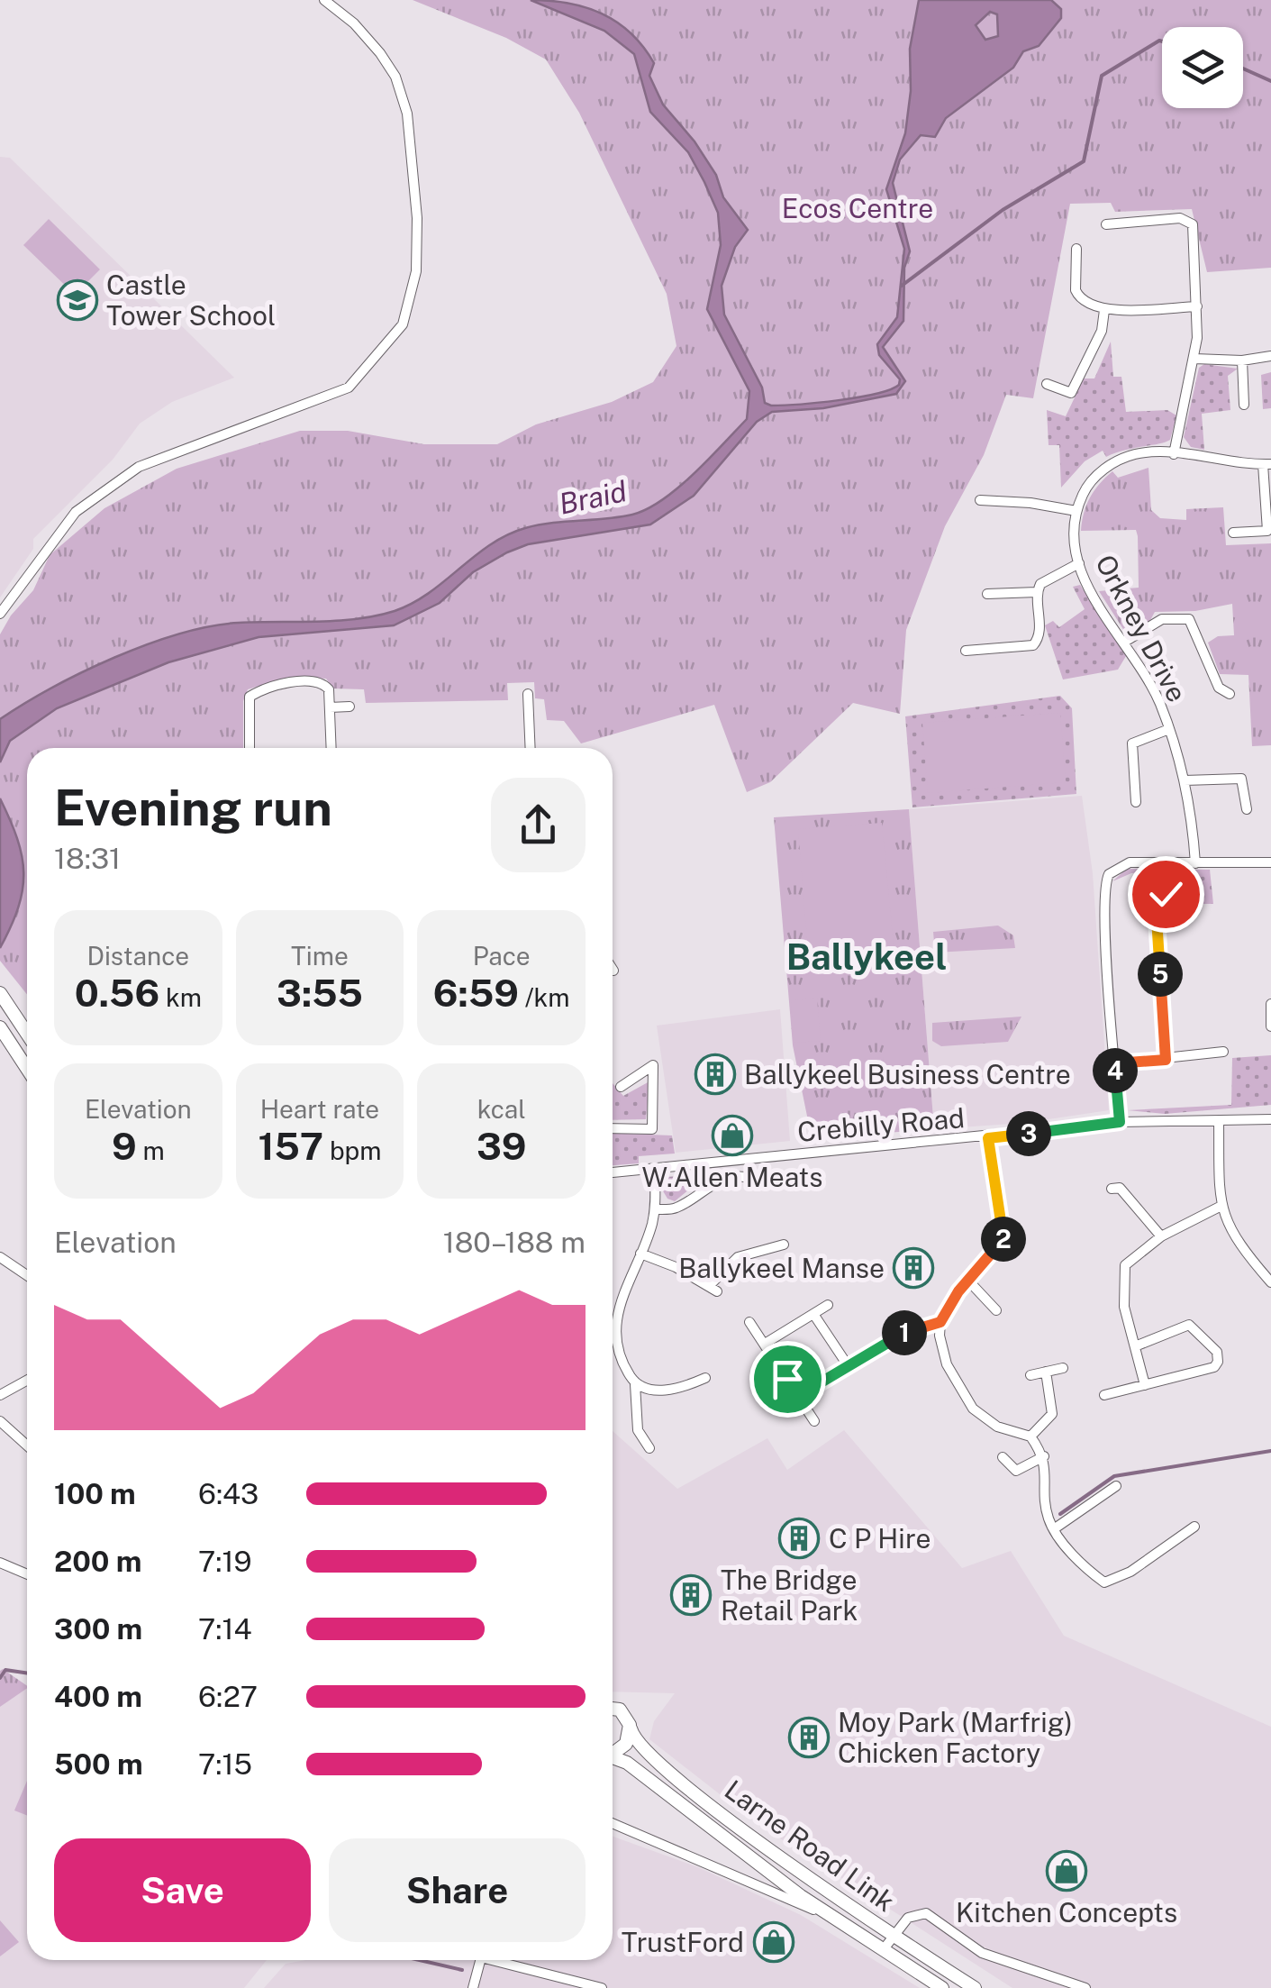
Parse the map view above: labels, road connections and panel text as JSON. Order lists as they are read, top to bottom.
{
  "streets": {
    "main road": ["Larne Road Link"],
    "street": ["Orkney Drive", "Crebilly Road"]
  },
  "districts": ["Ballykeel"],
  "water": ["Braid"],
  "parks": ["Ecos Centre"],
  "places": {
    "school or university": ["Castle Tower School"],
    "building": [
      "Ballykeel Business Centre",
      "Ballykeel Manse",
      "C P Hire",
      "The Bridge Retail Park",
      "Moy Park (Marfrig) Chicken Factory"
    ],
    "shop": ["W.Allen Meats", "Kitchen Concepts", "TrustFord"]
  },
  "page": {
    "heading": ["Evening run", "18:31"],
    "stats": [
      ["Distance", "0.56 km"],
      ["Time", "3:55"],
      ["Pace", "6:59 /km"],
      ["Elevation", "9 m"],
      ["Heart rate", "157 bpm"],
      ["kcal", "39"]
    ],
    "pins": [
      "5",
      "4",
      "3",
      "2",
      "1"
    ],
    "chart": ["Elevation", "180–188 m"],
    "list": [
      {
        "name": "100 m",
        "note": "6:43"
      },
      {
        "name": "200 m",
        "note": "7:19"
      },
      {
        "name": "300 m",
        "note": "7:14"
      },
      {
        "name": "400 m",
        "note": "6:27"
      },
      {
        "name": "500 m",
        "note": "7:15"
      }
    ],
    "buttons": ["Save", "Share"]
  }
}
